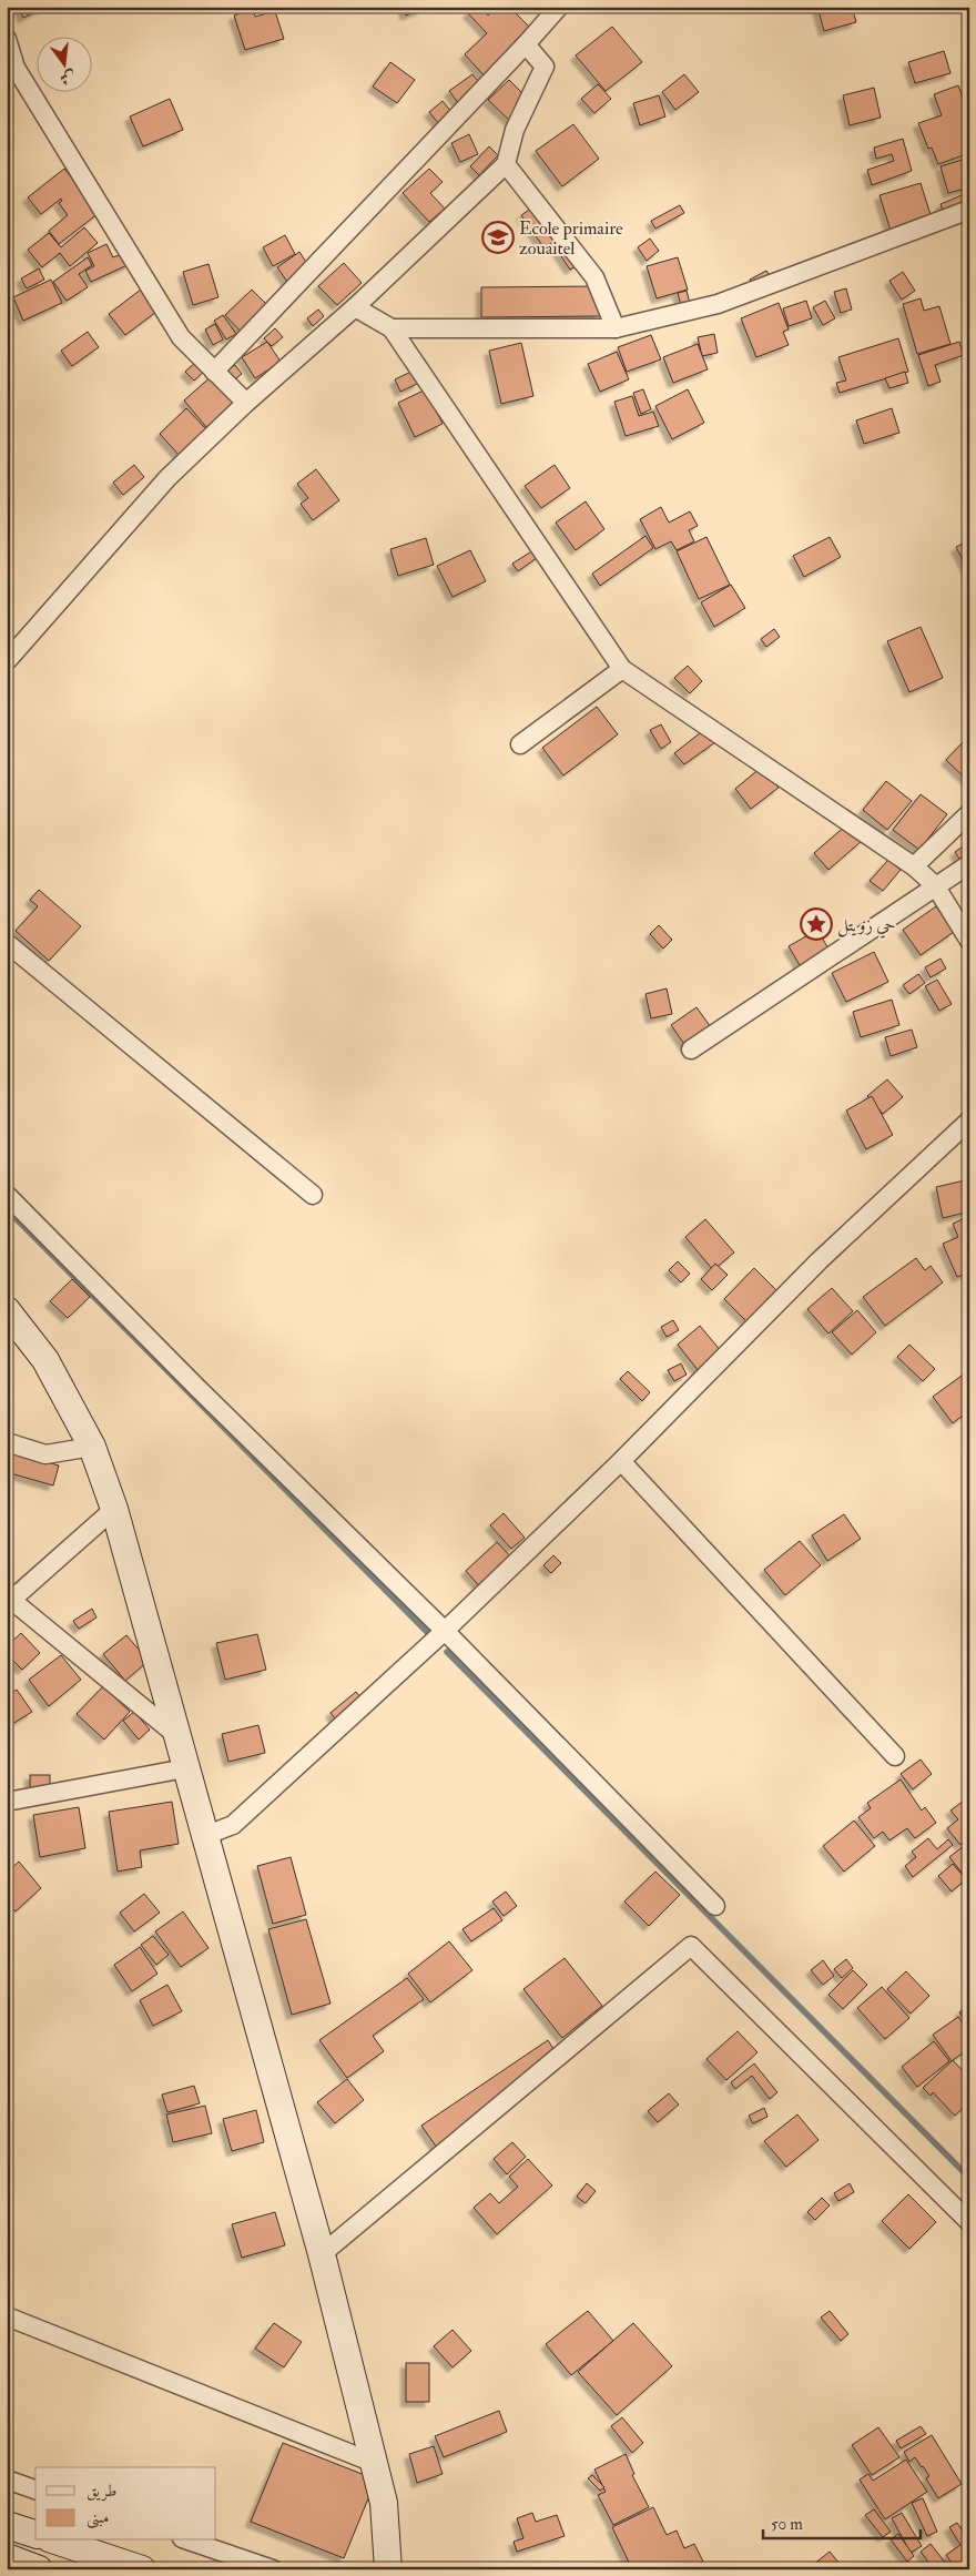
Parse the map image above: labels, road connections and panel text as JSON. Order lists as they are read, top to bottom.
{
  "places": {
    "school or university": ["Ecole primaire zouaitel"],
    "place": ["حي زويتل"]
  },
  "legend": ["طريق", "مبنى"],
  "scale_bar": "50 m",
  "north": "bottom"
}
